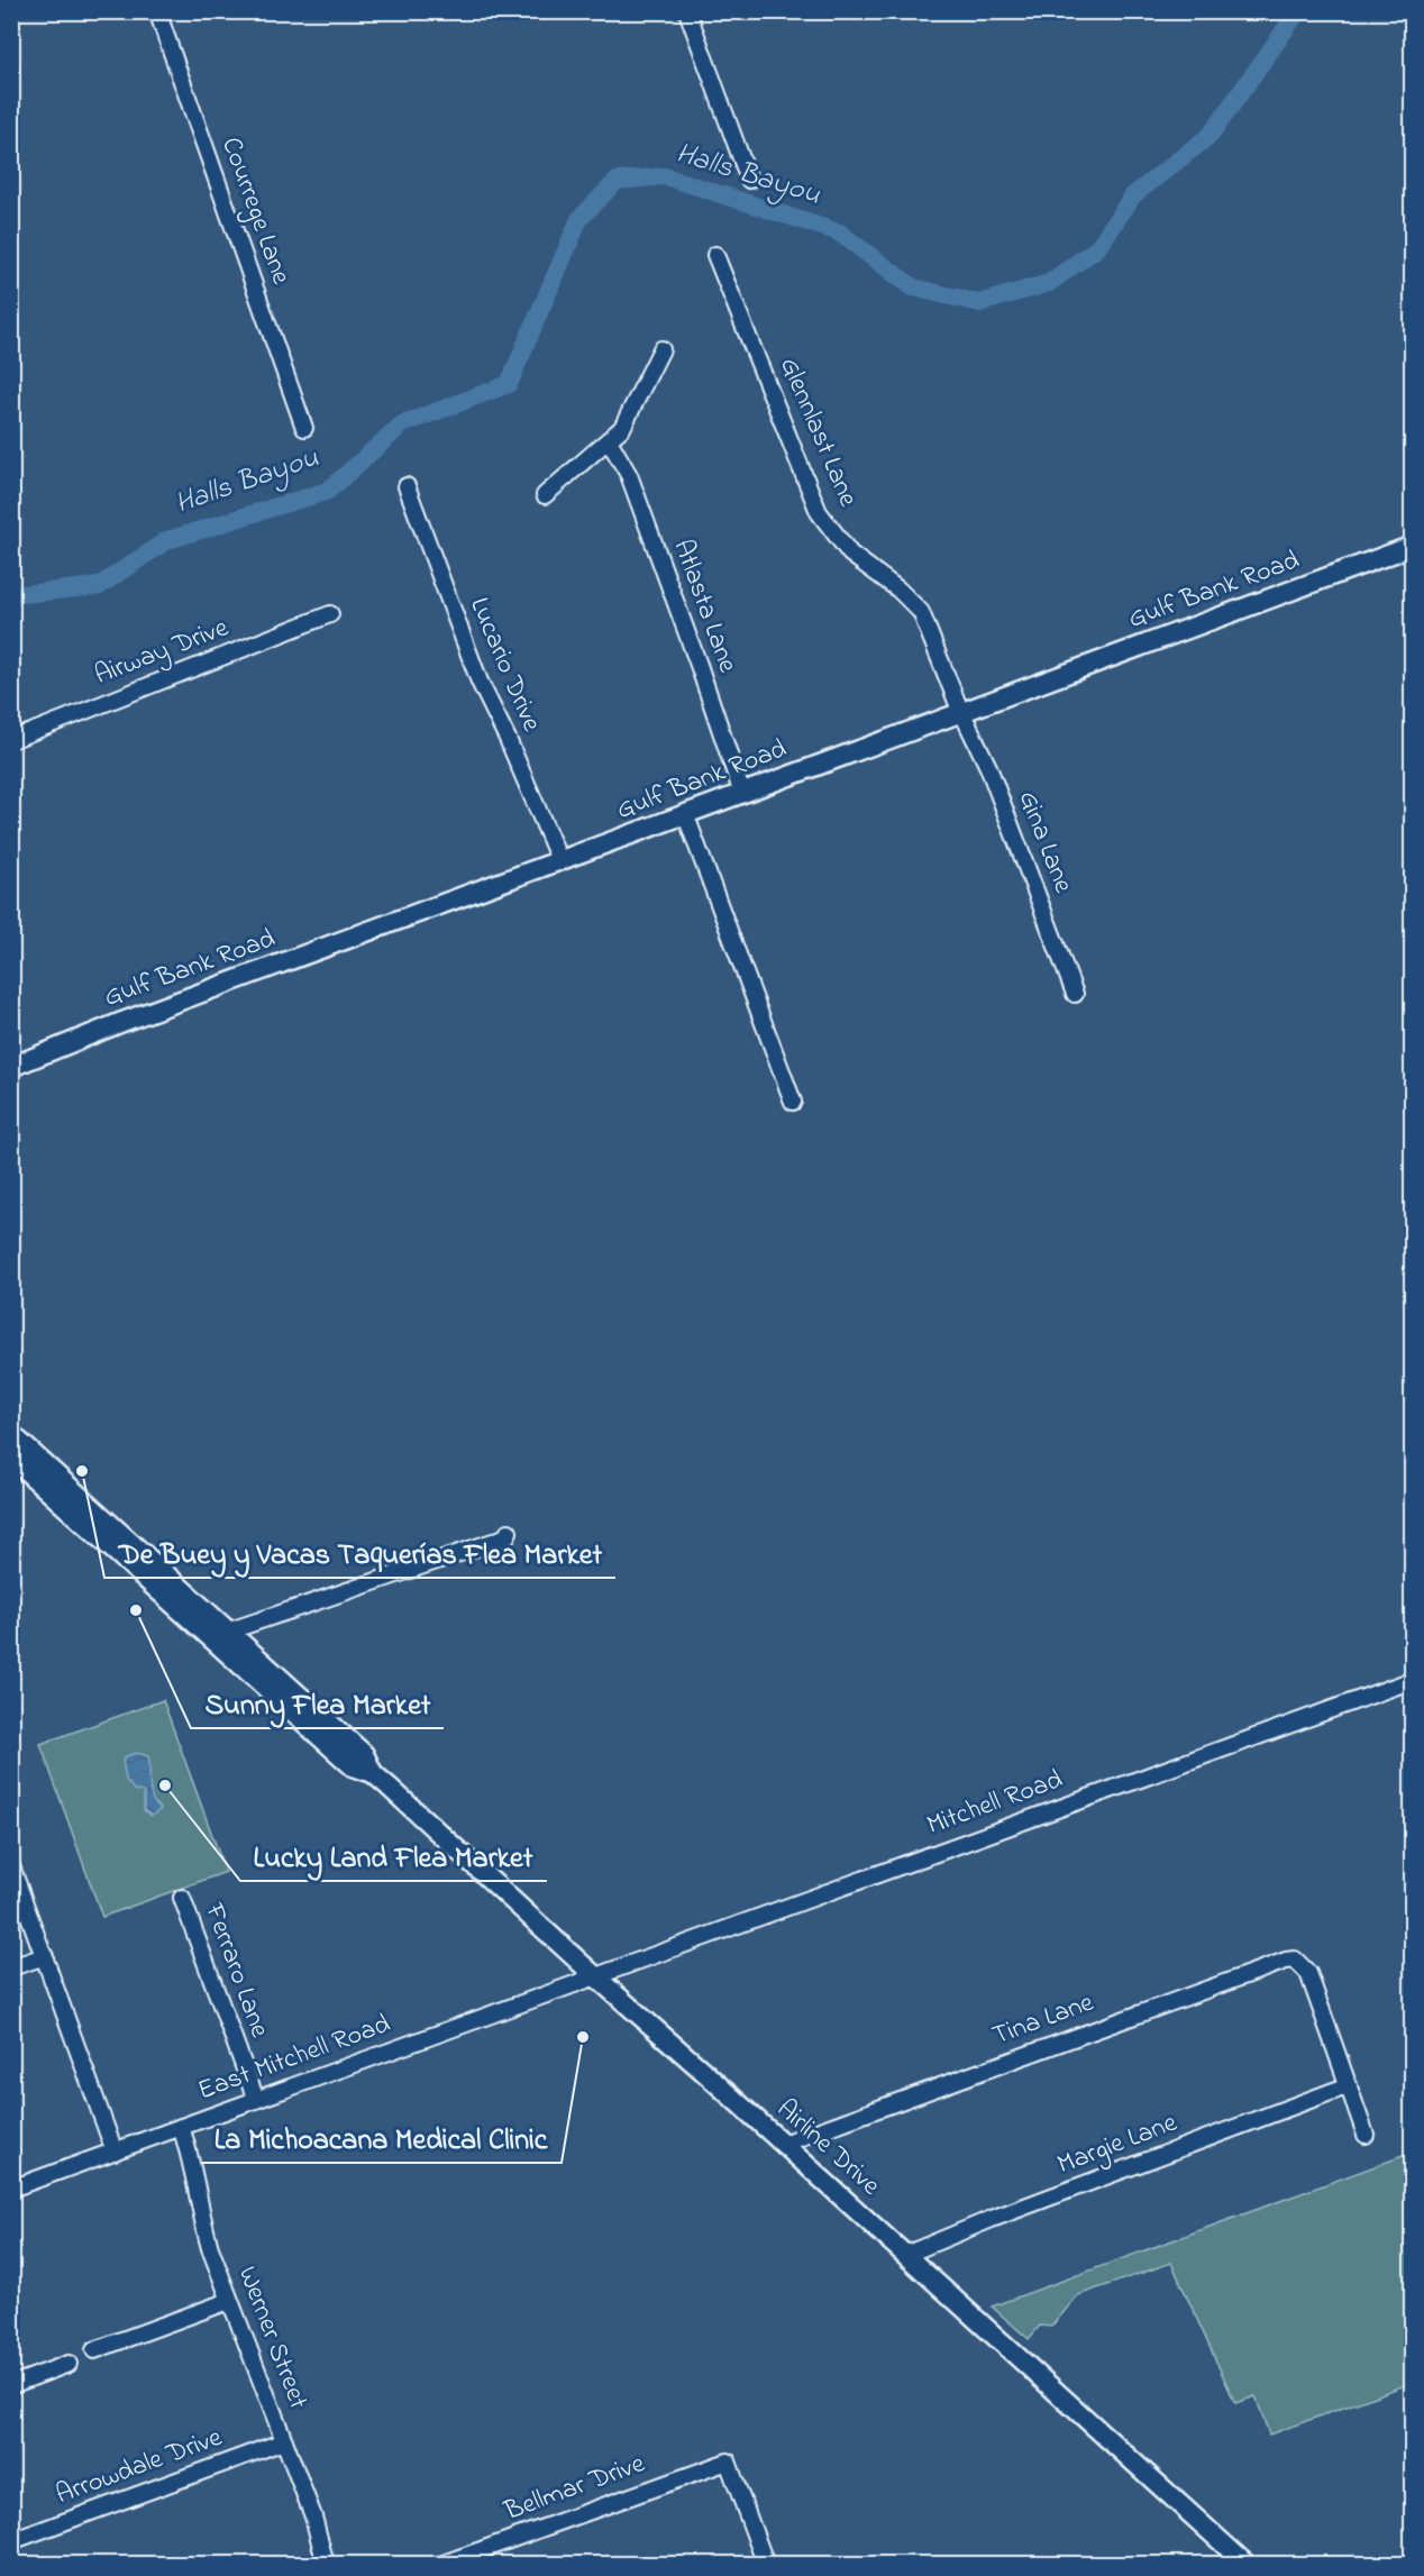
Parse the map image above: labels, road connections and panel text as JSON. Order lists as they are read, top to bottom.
{
  "streets": {
    "main road": ["Gulf Bank Road", "Airline Drive"],
    "street": [
      "Courrege Lane",
      "Glennlast Lane",
      "Atlasta Lane",
      "Airway Drive",
      "Lucario Drive",
      "Gina Lane",
      "Mitchell Road",
      "Ferraro Lane",
      "Tina Lane",
      "East Mitchell Road",
      "Margie Lane",
      "Werner Street",
      "Arrowdale Drive",
      "Bellmar Drive"
    ]
  },
  "crossings": [
    ["Glennlast Lane", "Gulf Bank Road"],
    ["Glennlast Lane", "Gina Lane"],
    ["Gulf Bank Road", "Atlasta Lane"],
    ["Gulf Bank Road", "Lucario Drive"],
    ["Gulf Bank Road", "Gina Lane"],
    ["Mitchell Road", "East Mitchell Road"],
    ["Mitchell Road", "Airline Drive"],
    ["Ferraro Lane", "East Mitchell Road"],
    ["Tina Lane", "Margie Lane"],
    ["Tina Lane", "Airline Drive"],
    ["East Mitchell Road", "Airline Drive"],
    ["East Mitchell Road", "Werner Street"],
    ["Margie Lane", "Airline Drive"],
    ["Werner Street", "Arrowdale Drive"]
  ],
  "water": ["Halls Bayou"],
  "places": [
    "De Buey y Vacas Taquerías Flea Market",
    "Sunny Flea Market",
    "Lucky Land Flea Market",
    "La Michoacana Medical Clinic"
  ]
}
